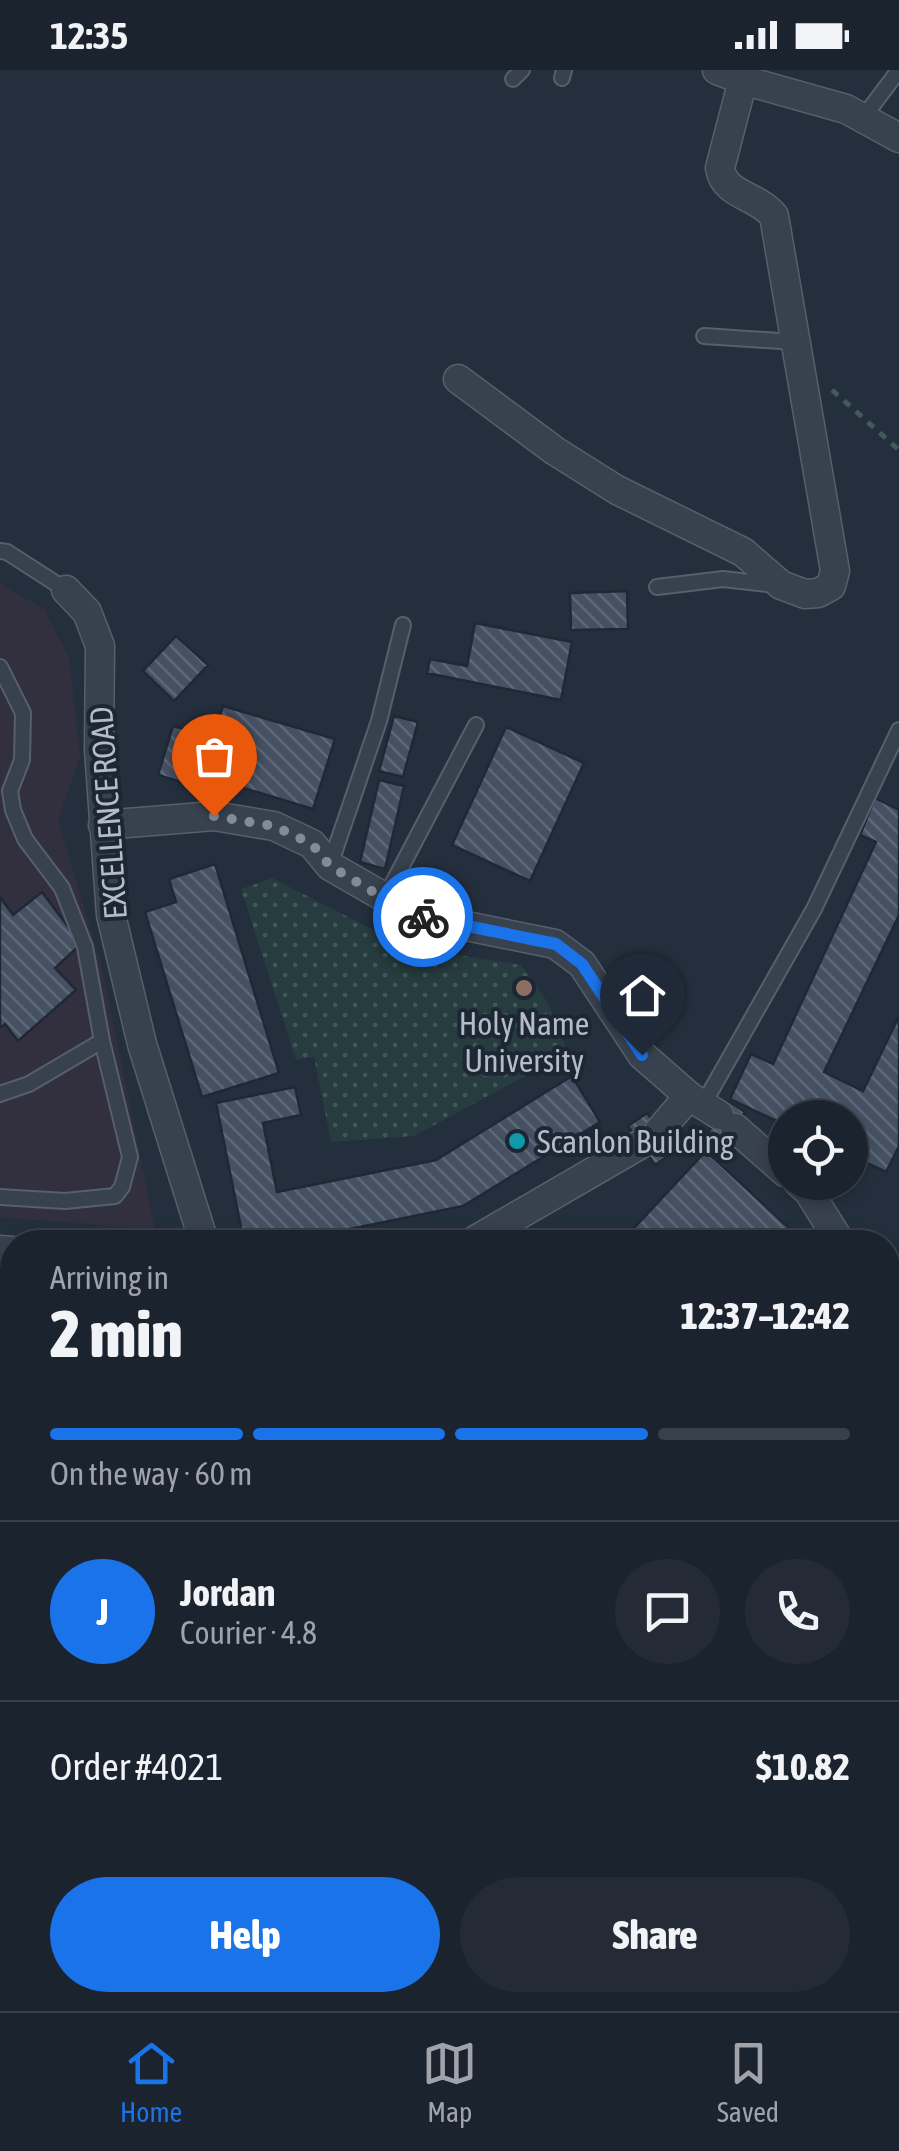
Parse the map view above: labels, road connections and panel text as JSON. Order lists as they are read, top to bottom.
{
  "streets": {
    "street": ["EXCELLENCE ROAD"]
  },
  "places": ["Holy Name University", "Scanlon Building"],
  "page": {
    "status": "12:35",
    "heading": ["2 min", "Arriving in", "12:37–12:42"],
    "panel": [
      "Jordan",
      "Courier · 4.8",
      "Order #4021",
      "$10.82"
    ],
    "bar": "On the way · 60 m",
    "round": "J",
    "buttons": ["Help", "Share"],
    "tabs": ["Home", "Map", "Saved"]
  }
}
